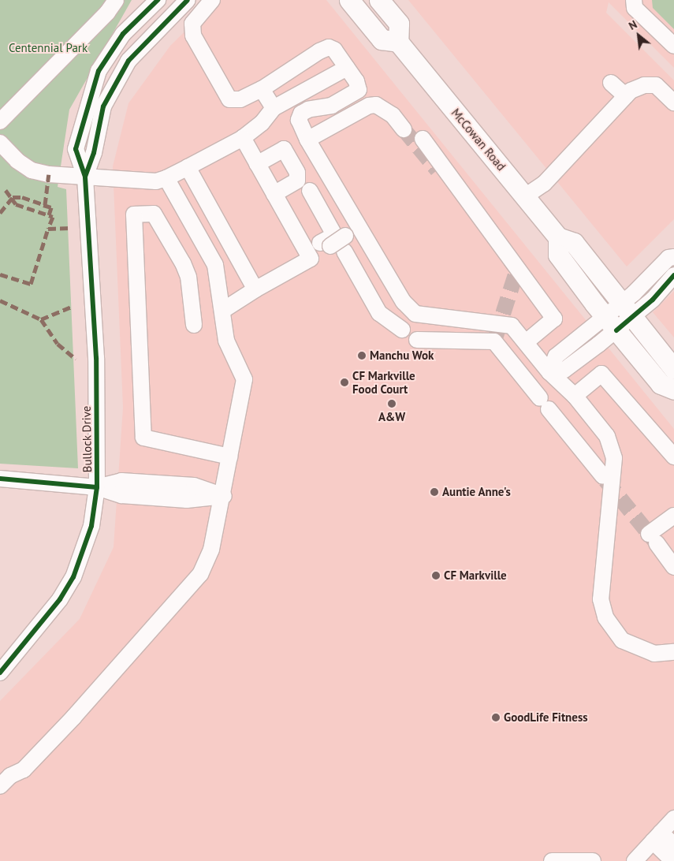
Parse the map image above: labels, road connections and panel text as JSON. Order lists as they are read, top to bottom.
{
  "streets": {
    "main road": ["McCowan Road"],
    "street": ["Bullock Drive"]
  },
  "parks": ["Centennial Park"],
  "places": [
    "Manchu Wok",
    "CF Markville Food Court",
    "A&W",
    "Auntie Anne's",
    "CF Markville",
    "GoodLife Fitness"
  ],
  "north": "top left"
}
